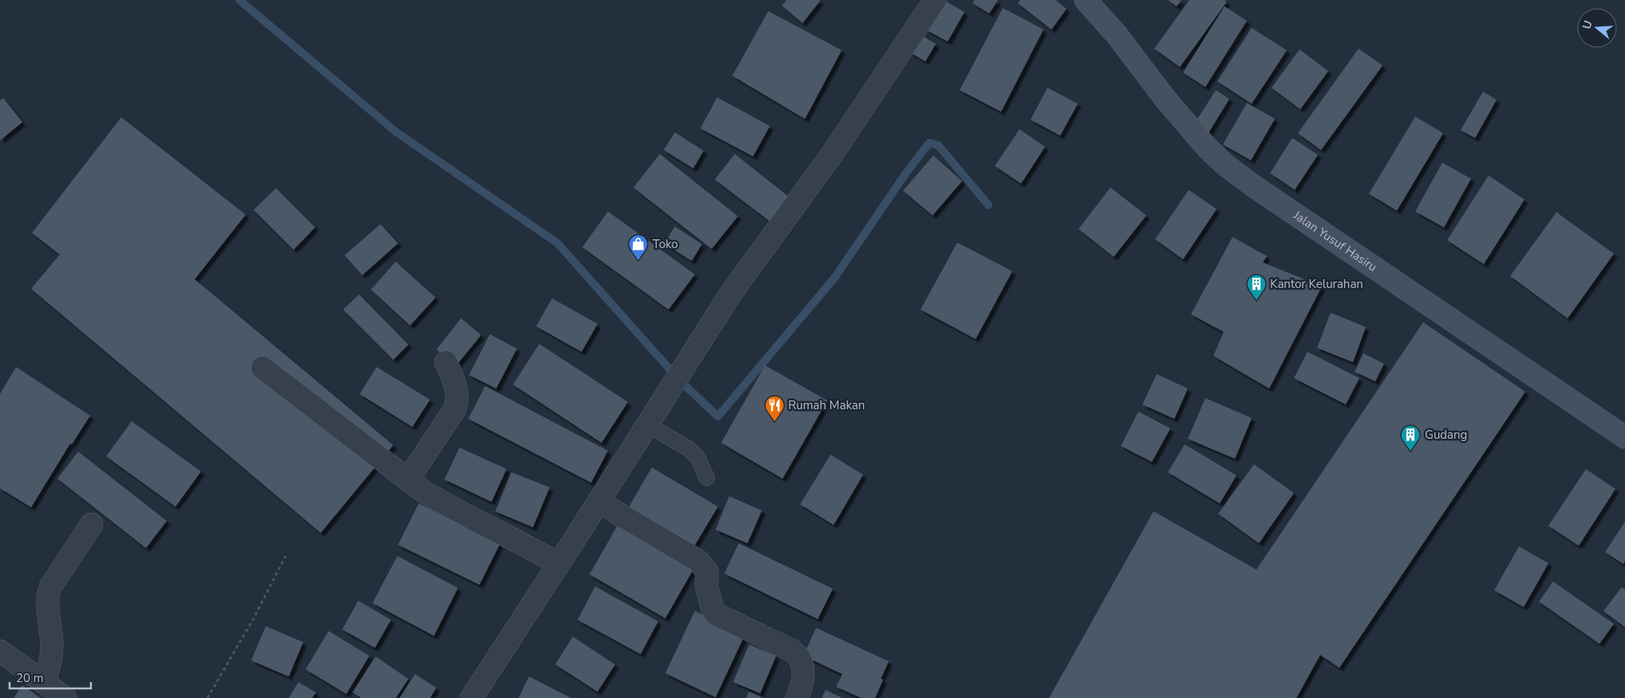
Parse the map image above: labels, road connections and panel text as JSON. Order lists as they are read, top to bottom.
{
  "streets": {
    "main road": ["Jalan Yusuf Hasiru"]
  },
  "places": {
    "shop": ["Toko"],
    "building": ["Kantor Kelurahan", "Gudang"],
    "restaurant": ["Rumah Makan"]
  },
  "scale_bar": "20 m",
  "north": "left"
}
